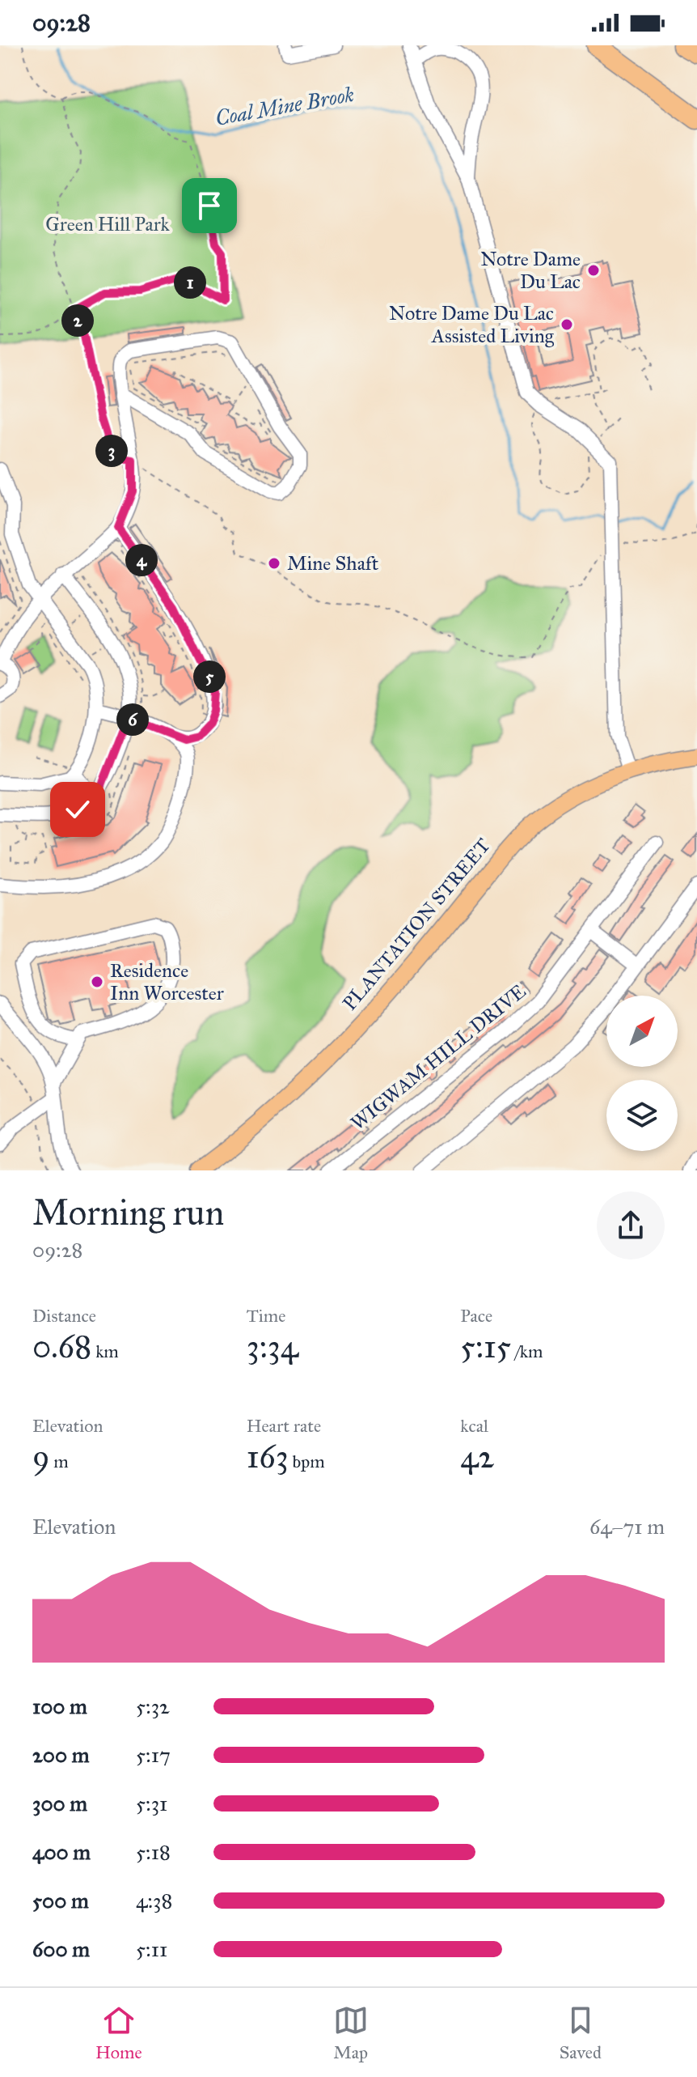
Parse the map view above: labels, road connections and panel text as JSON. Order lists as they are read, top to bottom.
{
  "streets": {
    "main road": ["PLANTATION STREET"],
    "street": ["WIGWAM HILL DRIVE"]
  },
  "water": ["Coal Mine Brook"],
  "parks": ["Green Hill Park"],
  "places": [
    "Notre Dame Du Lac",
    "Notre Dame Du Lac Assisted Living",
    "Mine Shaft",
    "Residence Inn Worcester"
  ],
  "north": "top right",
  "page": {
    "status": "09:28",
    "pins": [
      "1",
      "2",
      "3",
      "4",
      "5",
      "6"
    ],
    "heading": ["Morning run", "09:28"],
    "stats": [
      ["Distance", "0.68 km"],
      ["Time", "3:34"],
      ["Pace", "5:15 /km"],
      ["Elevation", "9 m"],
      ["Heart rate", "163 bpm"],
      ["kcal", "42"]
    ],
    "chart": ["Elevation", "64–71 m"],
    "list": [
      {
        "name": "100 m",
        "note": "5:32"
      },
      {
        "name": "200 m",
        "note": "5:17"
      },
      {
        "name": "300 m",
        "note": "5:31"
      },
      {
        "name": "400 m",
        "note": "5:18"
      },
      {
        "name": "500 m",
        "note": "4:38"
      },
      {
        "name": "600 m",
        "note": "5:11"
      }
    ],
    "tabs": ["Home", "Map", "Saved"]
  }
}
